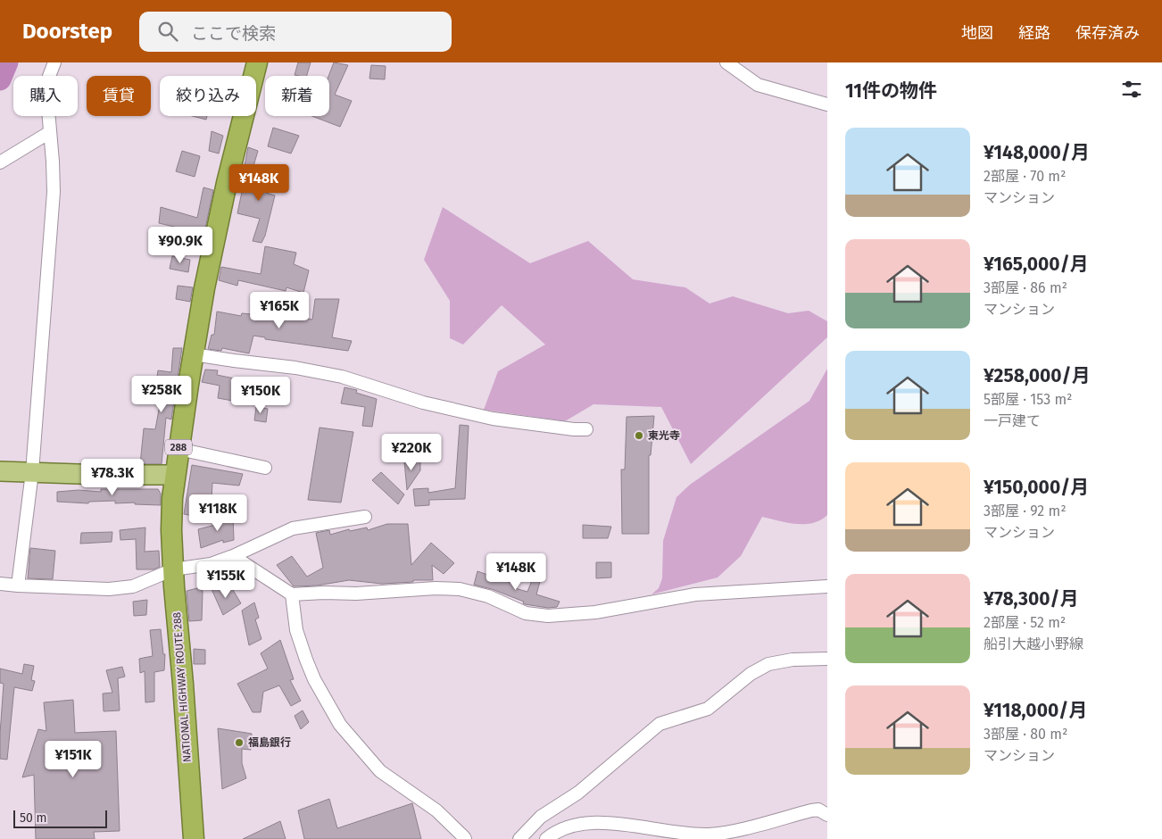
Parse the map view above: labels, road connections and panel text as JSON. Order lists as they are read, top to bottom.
{
  "streets": {
    "highway": ["288", "NATIONAL HIGHWAY ROUTE 288"]
  },
  "places": ["東光寺", "福島銀行"],
  "scale_bar": "50 m",
  "page": {
    "header": "Doorstep",
    "search": "ここで検索",
    "nav": ["地図", "経路", "保存済み"],
    "heading": "11件の物件",
    "chip": [
      "購入",
      "賃貸",
      "絞り込み",
      "新着"
    ],
    "list": [
      {
        "name": "¥148,000/月",
        "note": "2部屋 · 70 m² · マンション"
      },
      {
        "name": "¥165,000/月",
        "note": "3部屋 · 86 m² · マンション"
      },
      {
        "name": "¥258,000/月",
        "note": "5部屋 · 153 m² · 一戸建て"
      },
      {
        "name": "¥150,000/月",
        "note": "3部屋 · 92 m² · マンション"
      },
      {
        "name": "¥78,300/月",
        "note": "2部屋 · 52 m² · 船引大越小野線"
      },
      {
        "name": "¥118,000/月",
        "note": "3部屋 · 80 m² · マンション"
      }
    ],
    "price": [
      "¥148K",
      "¥90.9K",
      "¥165K",
      "¥258K",
      "¥150K",
      "¥220K",
      "¥78.3K",
      "¥118K",
      "¥148K",
      "¥155K",
      "¥151K"
    ],
    "scale": "50 m"
  }
}
